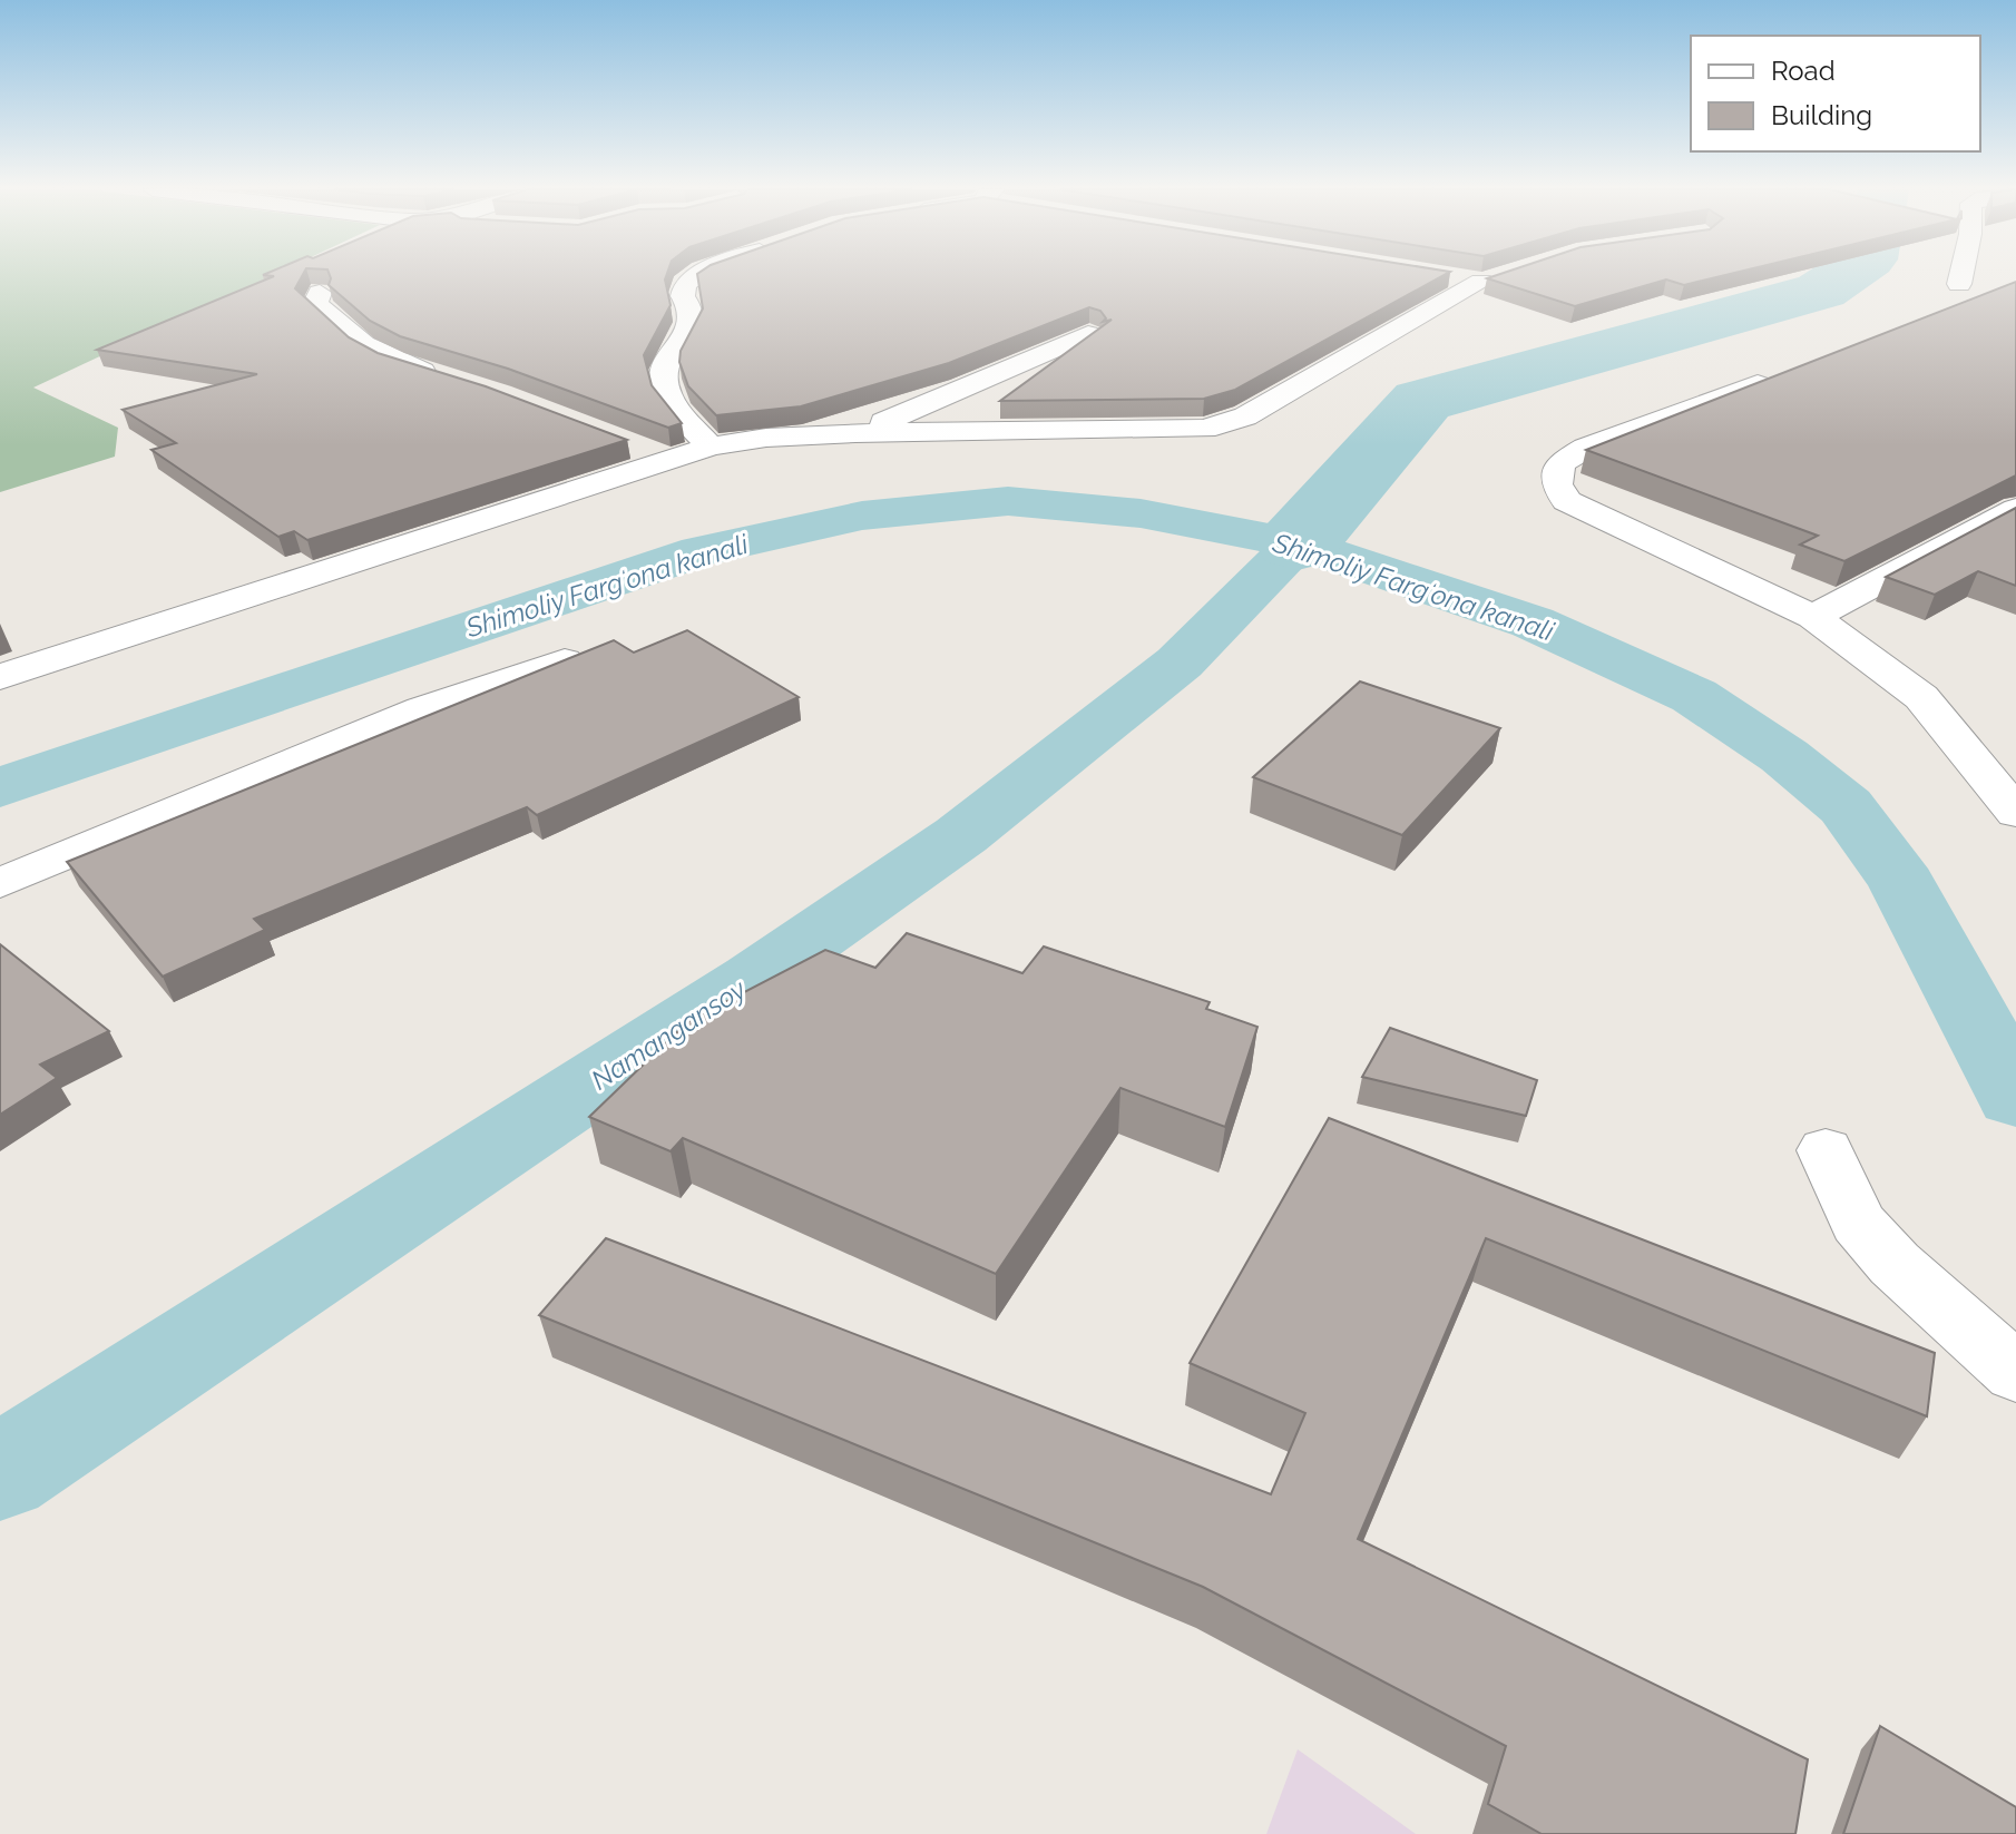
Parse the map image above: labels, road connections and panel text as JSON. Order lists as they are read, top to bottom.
{
  "water": ["Shimoliy Fargʻona kanali", "Namangansoy"],
  "legend": ["Road", "Building"]
}
